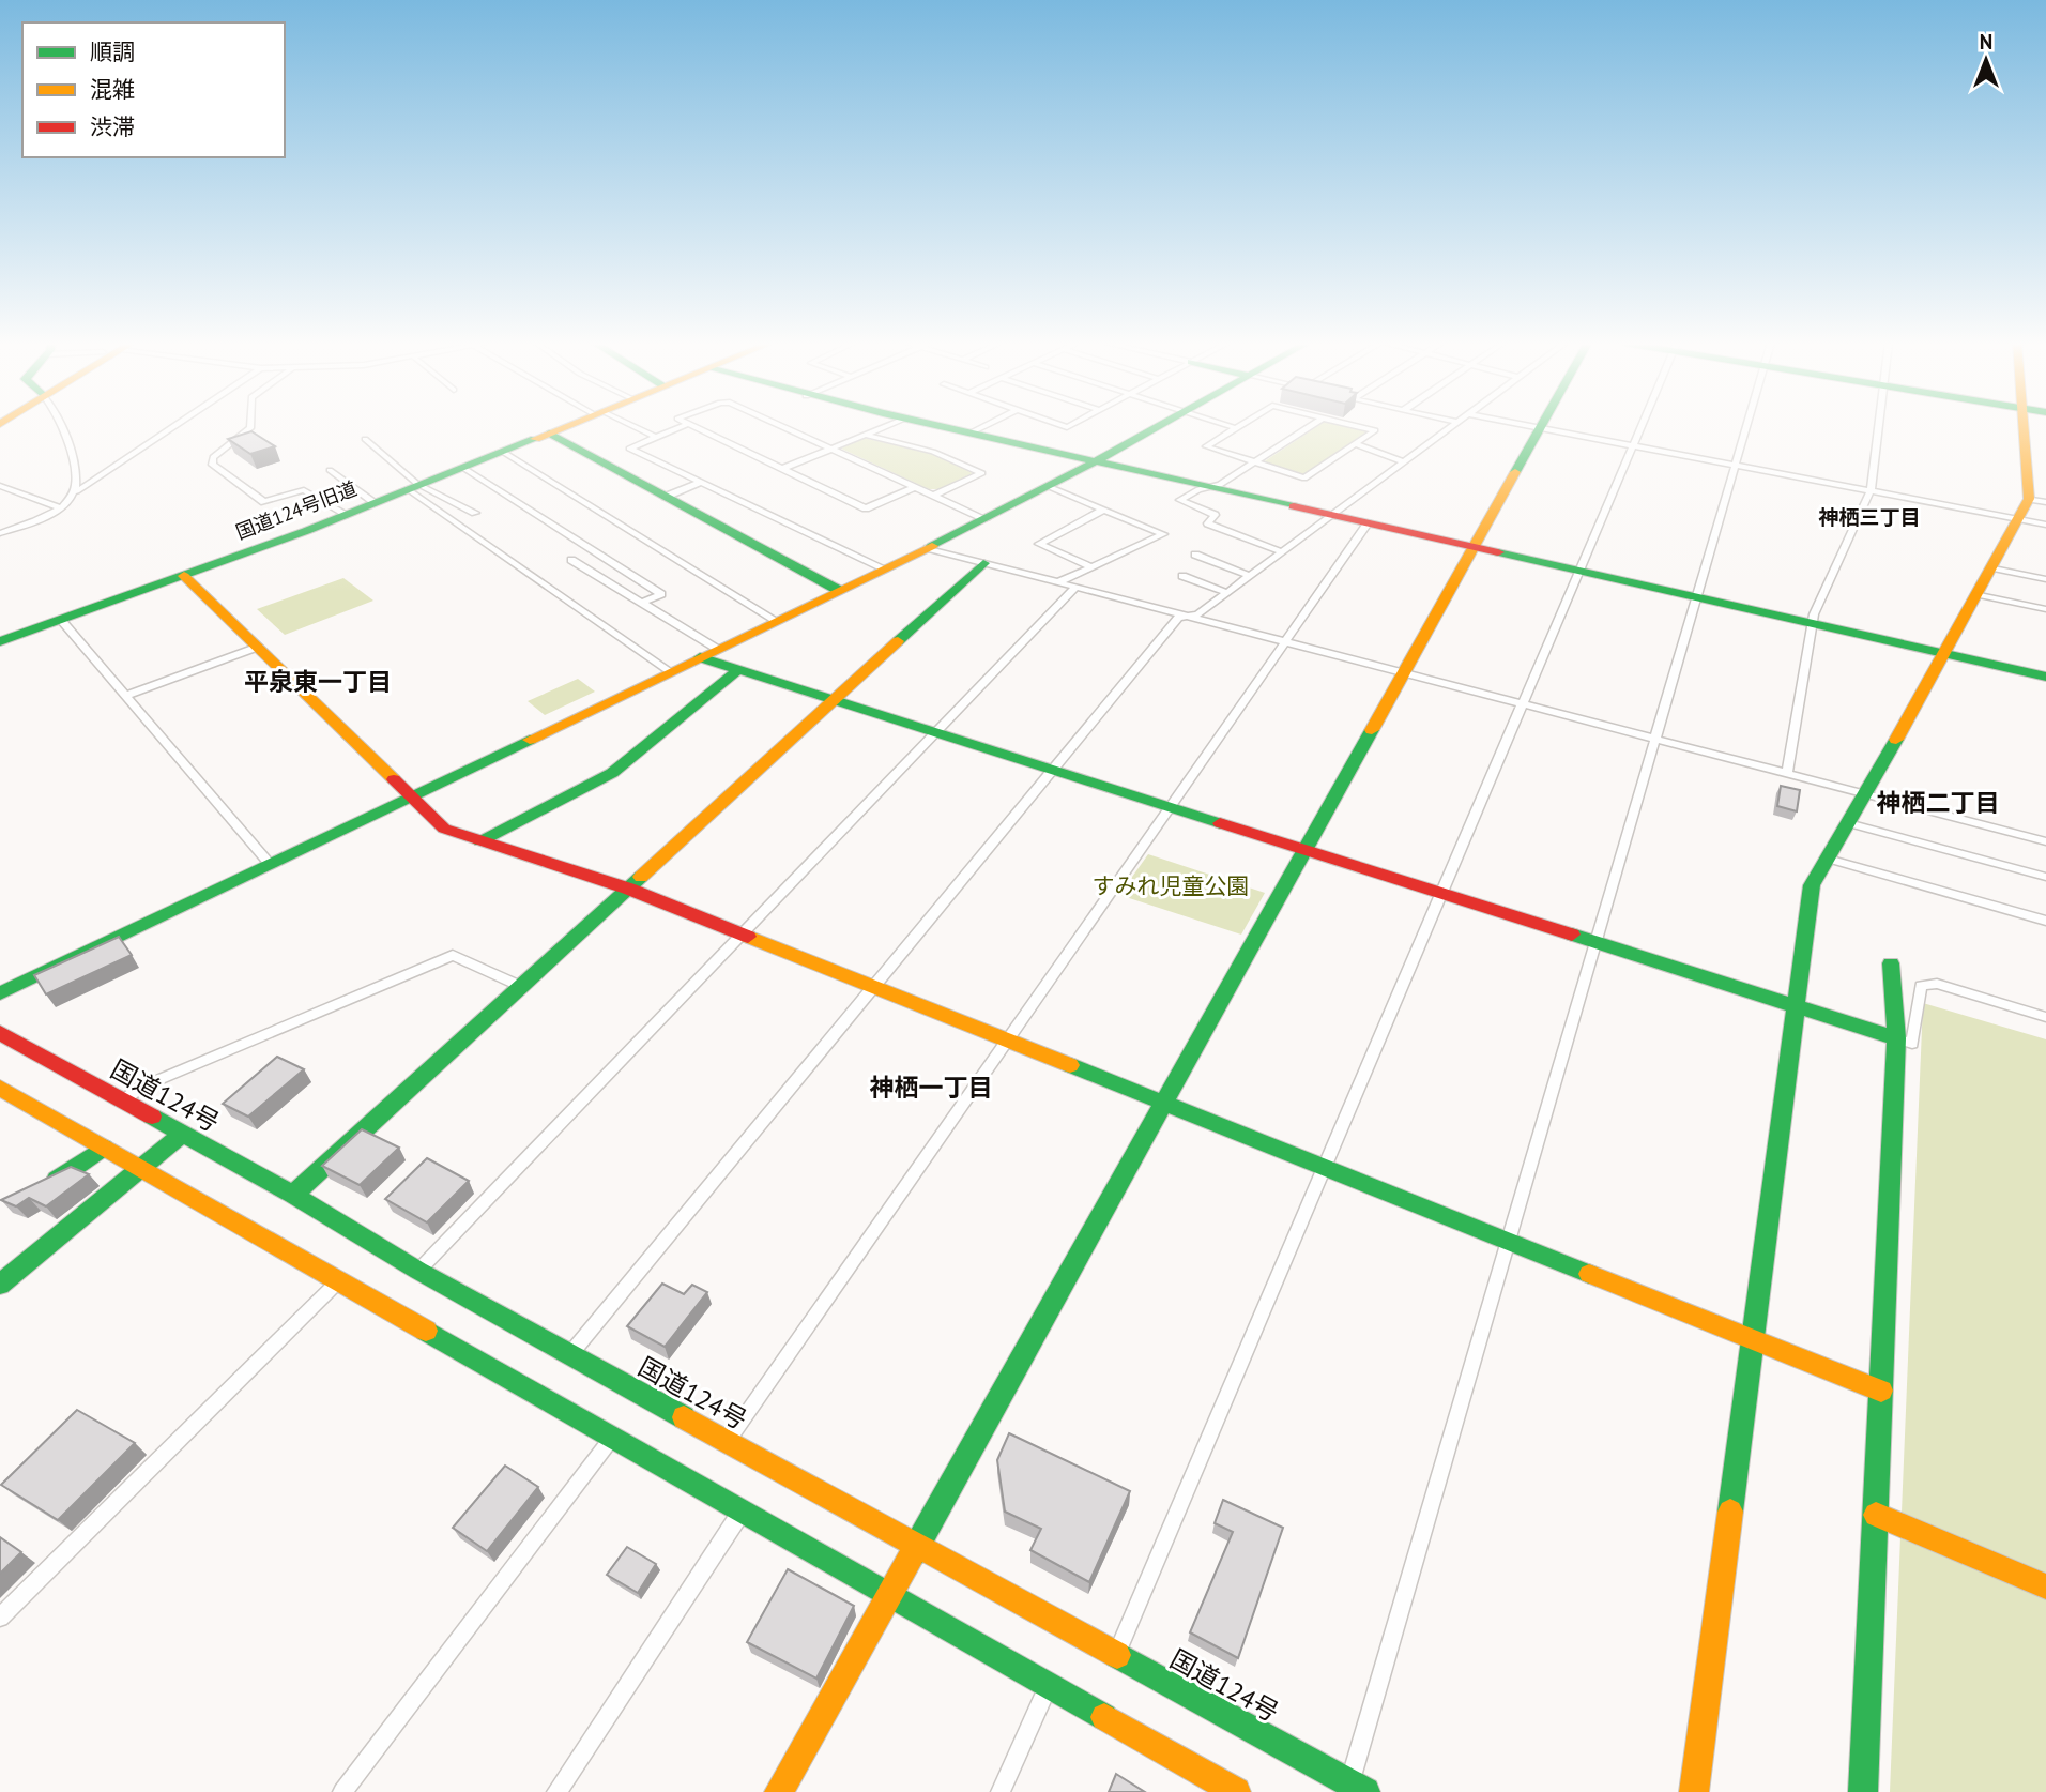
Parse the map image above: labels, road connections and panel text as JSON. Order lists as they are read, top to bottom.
{
  "streets": {
    "main road": ["国道124号旧道", "国道124号"]
  },
  "districts": [
    "神栖三丁目",
    "平泉東一丁目",
    "神栖二丁目",
    "神栖一丁目"
  ],
  "parks": ["すみれ児童公園"],
  "legend": ["順調", "混雑", "渋滞"],
  "north": "top"
}
